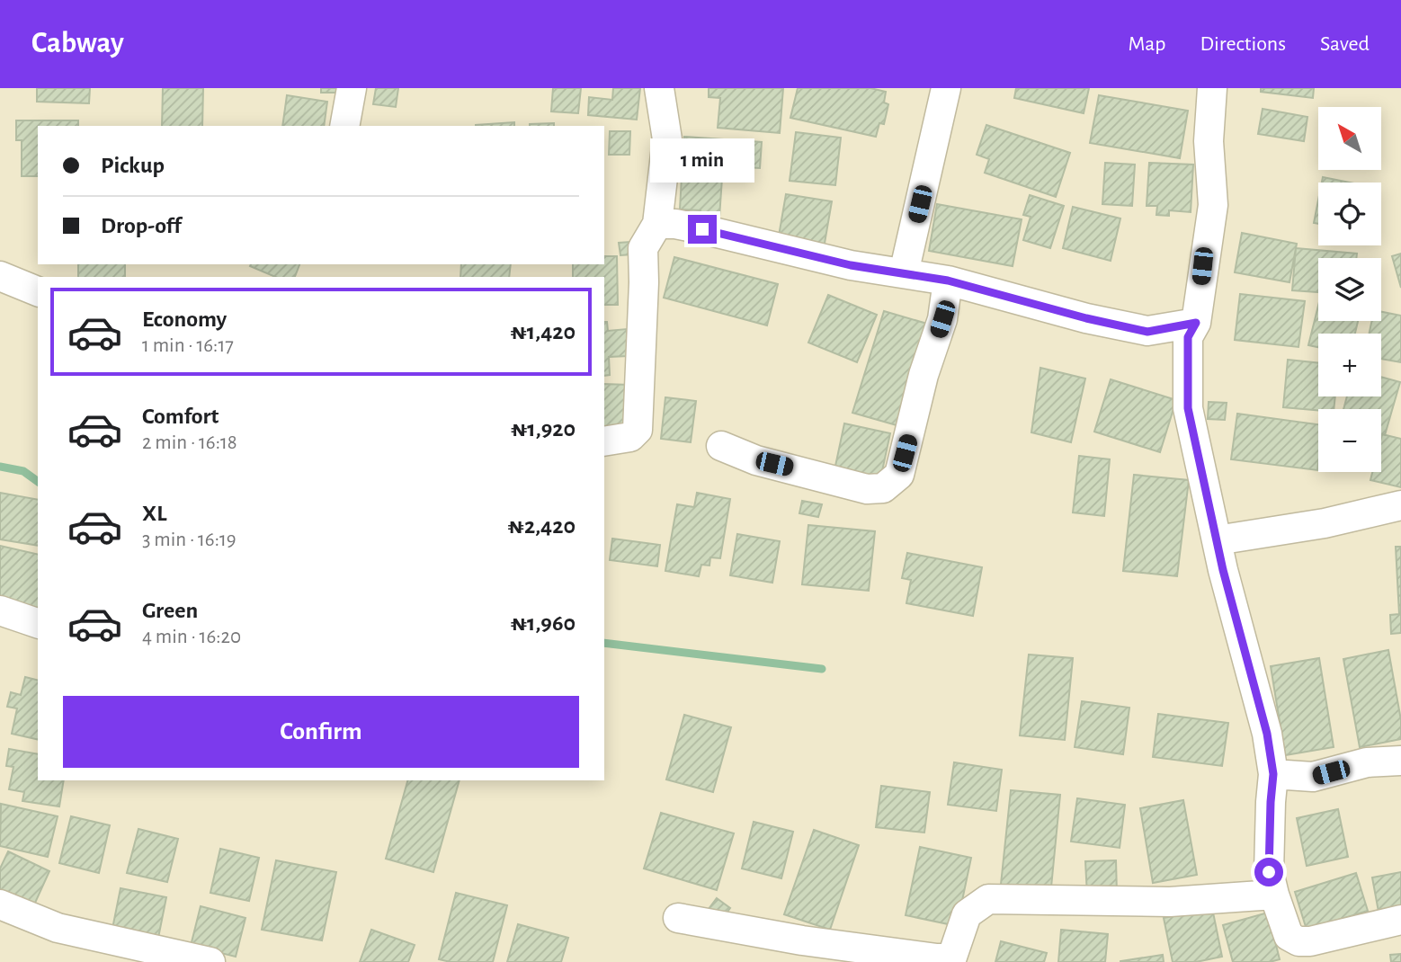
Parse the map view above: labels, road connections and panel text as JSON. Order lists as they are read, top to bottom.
{
  "north": "top left",
  "page": {
    "header": "Cabway",
    "nav": ["Map", "Directions", "Saved"],
    "map_buttons": ["+", "−"],
    "banner": ["Pickup", "Drop-off"],
    "bubble": "1 min",
    "list": [
      {
        "name": "Economy",
        "note": "1 min · 16:17",
        "value": "₦1,420"
      },
      {
        "name": "Comfort",
        "note": "2 min · 16:18",
        "value": "₦1,920"
      },
      {
        "name": "XL",
        "note": "3 min · 16:19",
        "value": "₦2,420"
      },
      {
        "name": "Green",
        "note": "4 min · 16:20",
        "value": "₦1,960"
      }
    ],
    "buttons": "Confirm"
  }
}
